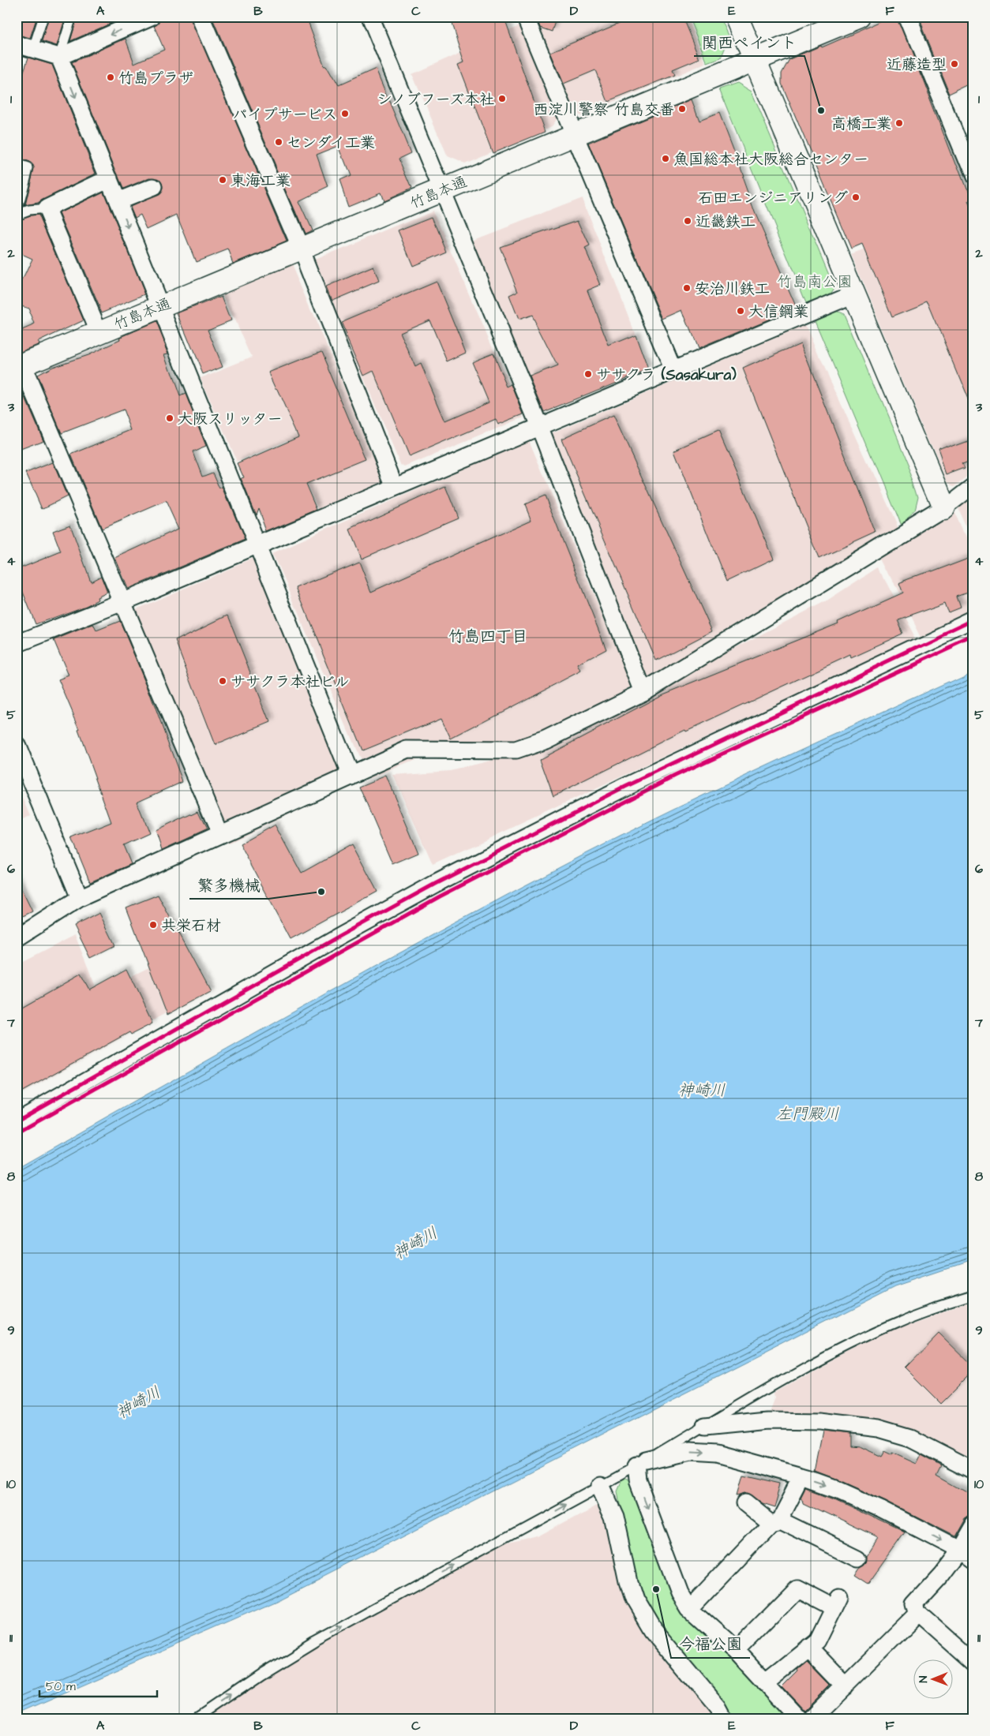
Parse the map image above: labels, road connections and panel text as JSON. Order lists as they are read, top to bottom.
{
  "streets": {
    "street": ["竹島本通"]
  },
  "districts": ["竹島四丁目"],
  "water": ["神崎川", "左門殿川"],
  "parks": ["竹島南公園"],
  "places": [
    "近藤造型",
    "竹島プラザ",
    "シノブフーズ本社",
    "西淀川警察 竹島交番",
    "関西ペイント",
    "パイプサービス",
    "高橋工業",
    "センダイ工業",
    "魚国総本社大阪総合センター",
    "東海工業",
    "石田エンジニアリング",
    "近畿鉄工",
    "安治川鉄工",
    "大信鋼業",
    "ササクラ (Sasakura)",
    "大阪スリッター",
    "ササクラ本社ビル",
    "繁多機械",
    "共栄石材",
    "今福公園"
  ],
  "scale_bar": "50 m",
  "north": "left",
  "grid": {
    "columns": [
      "A",
      "B",
      "C",
      "D",
      "E",
      "F"
    ],
    "rows": [
      "1",
      "2",
      "3",
      "4",
      "5",
      "6",
      "7",
      "8",
      "9",
      "10",
      "11"
    ]
  }
}
